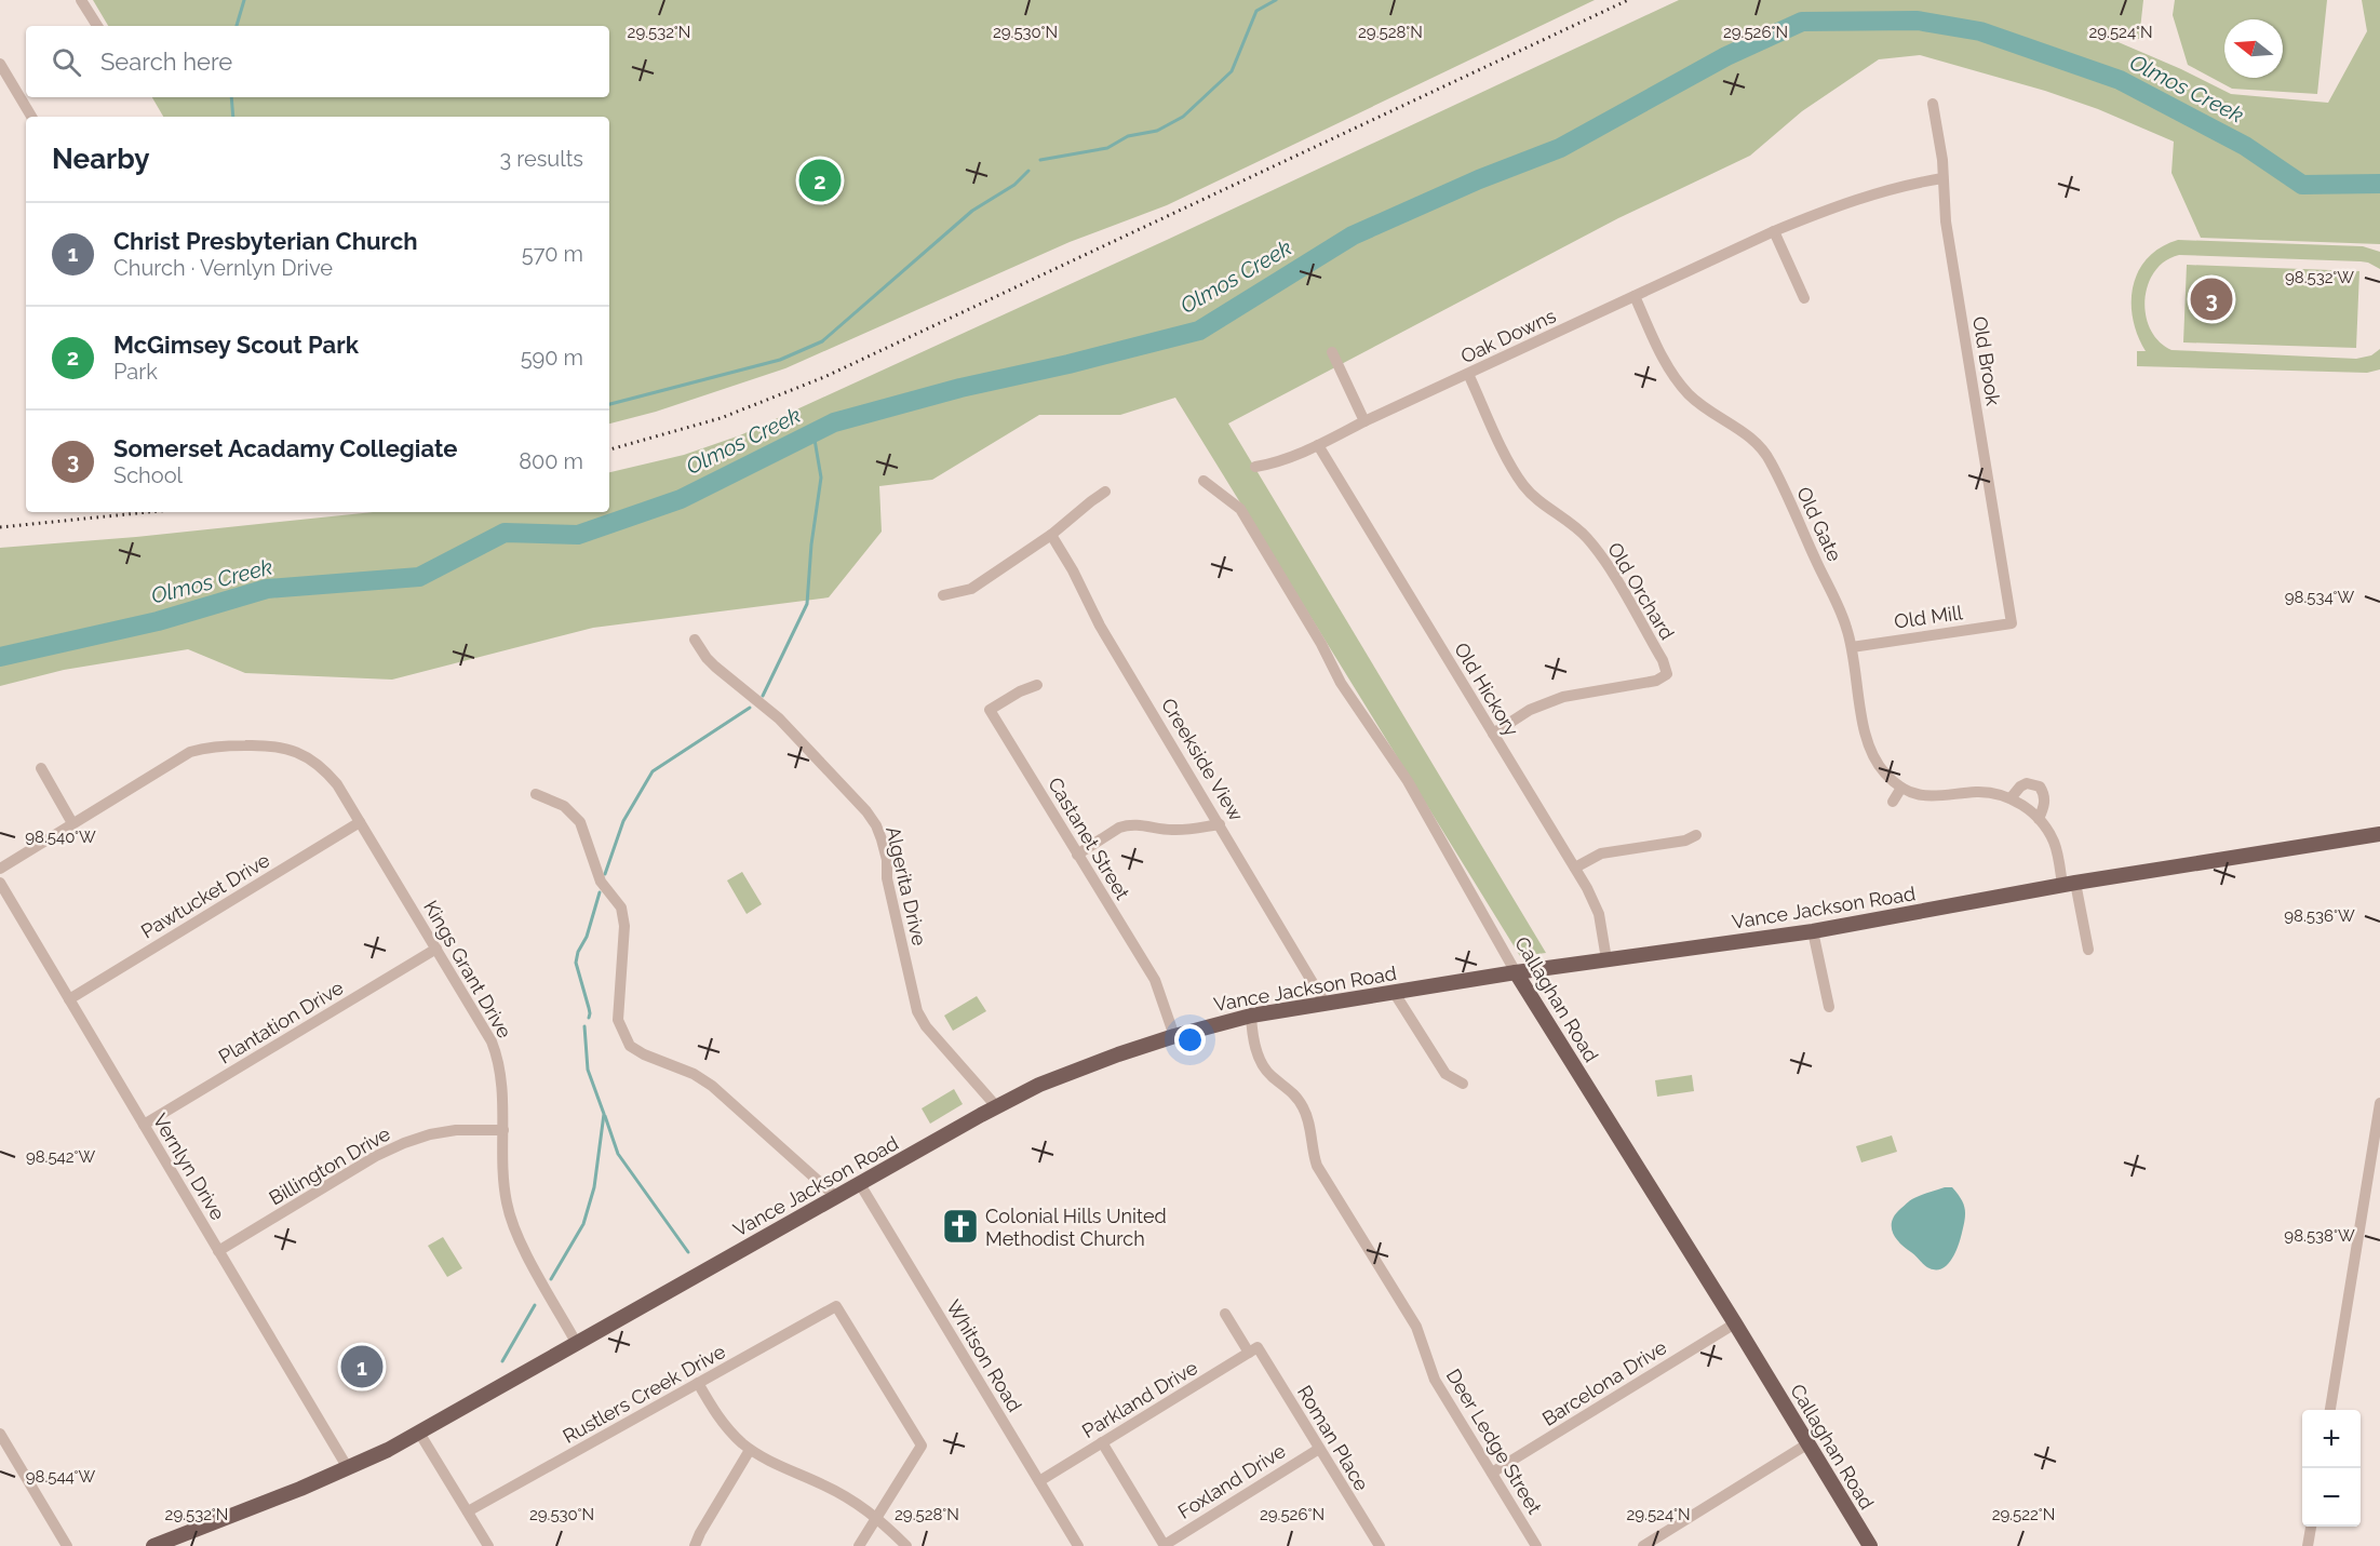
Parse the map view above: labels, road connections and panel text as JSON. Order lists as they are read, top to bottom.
{
  "streets": {
    "main road": ["Vance Jackson Road", "Callaghan Road"],
    "street": [
      "Oak Downs",
      "Old Brook",
      "Old Gate",
      "Old Orchard",
      "Old Mill",
      "Old Hickory",
      "Creekside View",
      "Castanet Street",
      "Algerita Drive",
      "Pawtucket Drive",
      "Kings Grant Drive",
      "Plantation Drive",
      "Billington Drive",
      "Vernlyn Drive",
      "Whitson Road",
      "Barcelona Drive",
      "Rustlers Creek Drive",
      "Parkland Drive",
      "Roman Place",
      "Deer Ledge Street",
      "Foxland Drive"
    ]
  },
  "crossings": [
    ["Oak Downs", "Old Brook"],
    ["Oak Downs", "Old Gate"],
    ["Oak Downs", "Old Orchard"],
    ["Oak Downs", "Old Hickory"],
    ["Old Brook", "Old Mill"],
    ["Old Gate", "Old Mill"],
    ["Old Orchard", "Old Hickory"],
    ["Old Hickory", "Vance Jackson Road"],
    ["Creekside View", "Vance Jackson Road"],
    ["Castanet Street", "Vance Jackson Road"],
    ["Algerita Drive", "Vance Jackson Road"],
    ["Pawtucket Drive", "Kings Grant Drive"],
    ["Pawtucket Drive", "Vernlyn Drive"],
    ["Vance Jackson Road", "Kings Grant Drive"],
    ["Vance Jackson Road", "Callaghan Road"],
    ["Vance Jackson Road", "Vernlyn Drive"],
    ["Vance Jackson Road", "Whitson Road"],
    ["Vance Jackson Road", "Deer Ledge Street"],
    ["Kings Grant Drive", "Plantation Drive"],
    ["Kings Grant Drive", "Billington Drive"],
    ["Callaghan Road", "Barcelona Drive"],
    ["Plantation Drive", "Vernlyn Drive"],
    ["Billington Drive", "Vernlyn Drive"],
    ["Whitson Road", "Parkland Drive"],
    ["Barcelona Drive", "Deer Ledge Street"],
    ["Parkland Drive", "Roman Place"],
    ["Roman Place", "Foxland Drive"]
  ],
  "water": ["Olmos Creek"],
  "places": {
    "church": ["Colonial Hills United Methodist Church"]
  },
  "north": "left",
  "page": {
    "search": "Search here",
    "heading": ["Nearby", "3 results"],
    "pins": ["2", "3", "1"],
    "list": [
      {
        "mark": "1",
        "name": "Christ Presbyterian Church",
        "note": "Church · Vernlyn Drive",
        "value": "570 m"
      },
      {
        "mark": "2",
        "name": "McGimsey Scout Park",
        "note": "Park",
        "value": "590 m"
      },
      {
        "mark": "3",
        "name": "Somerset Acadamy Collegiate",
        "note": "School",
        "value": "800 m"
      }
    ],
    "map_buttons": ["+", "−"]
  },
  "coordinates": [
    "29.532°N",
    "29.530°N",
    "29.528°N",
    "29.526°N",
    "29.524°N",
    "98.532°W",
    "98.534°W",
    "98.540°W",
    "98.536°W",
    "98.542°W",
    "98.538°W",
    "98.544°W",
    "29.522°N"
  ]
}
